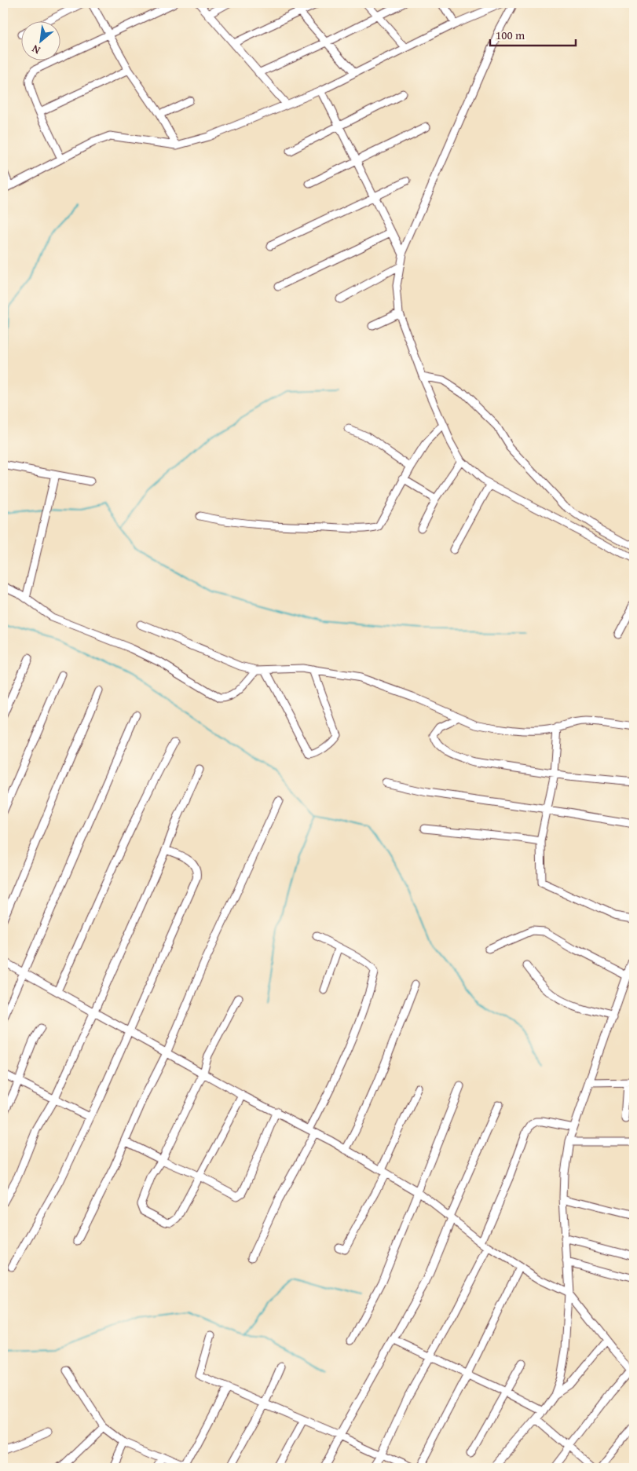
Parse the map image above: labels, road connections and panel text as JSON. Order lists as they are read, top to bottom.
{
  "scale_bar": "100 m",
  "north": "bottom left"
}
